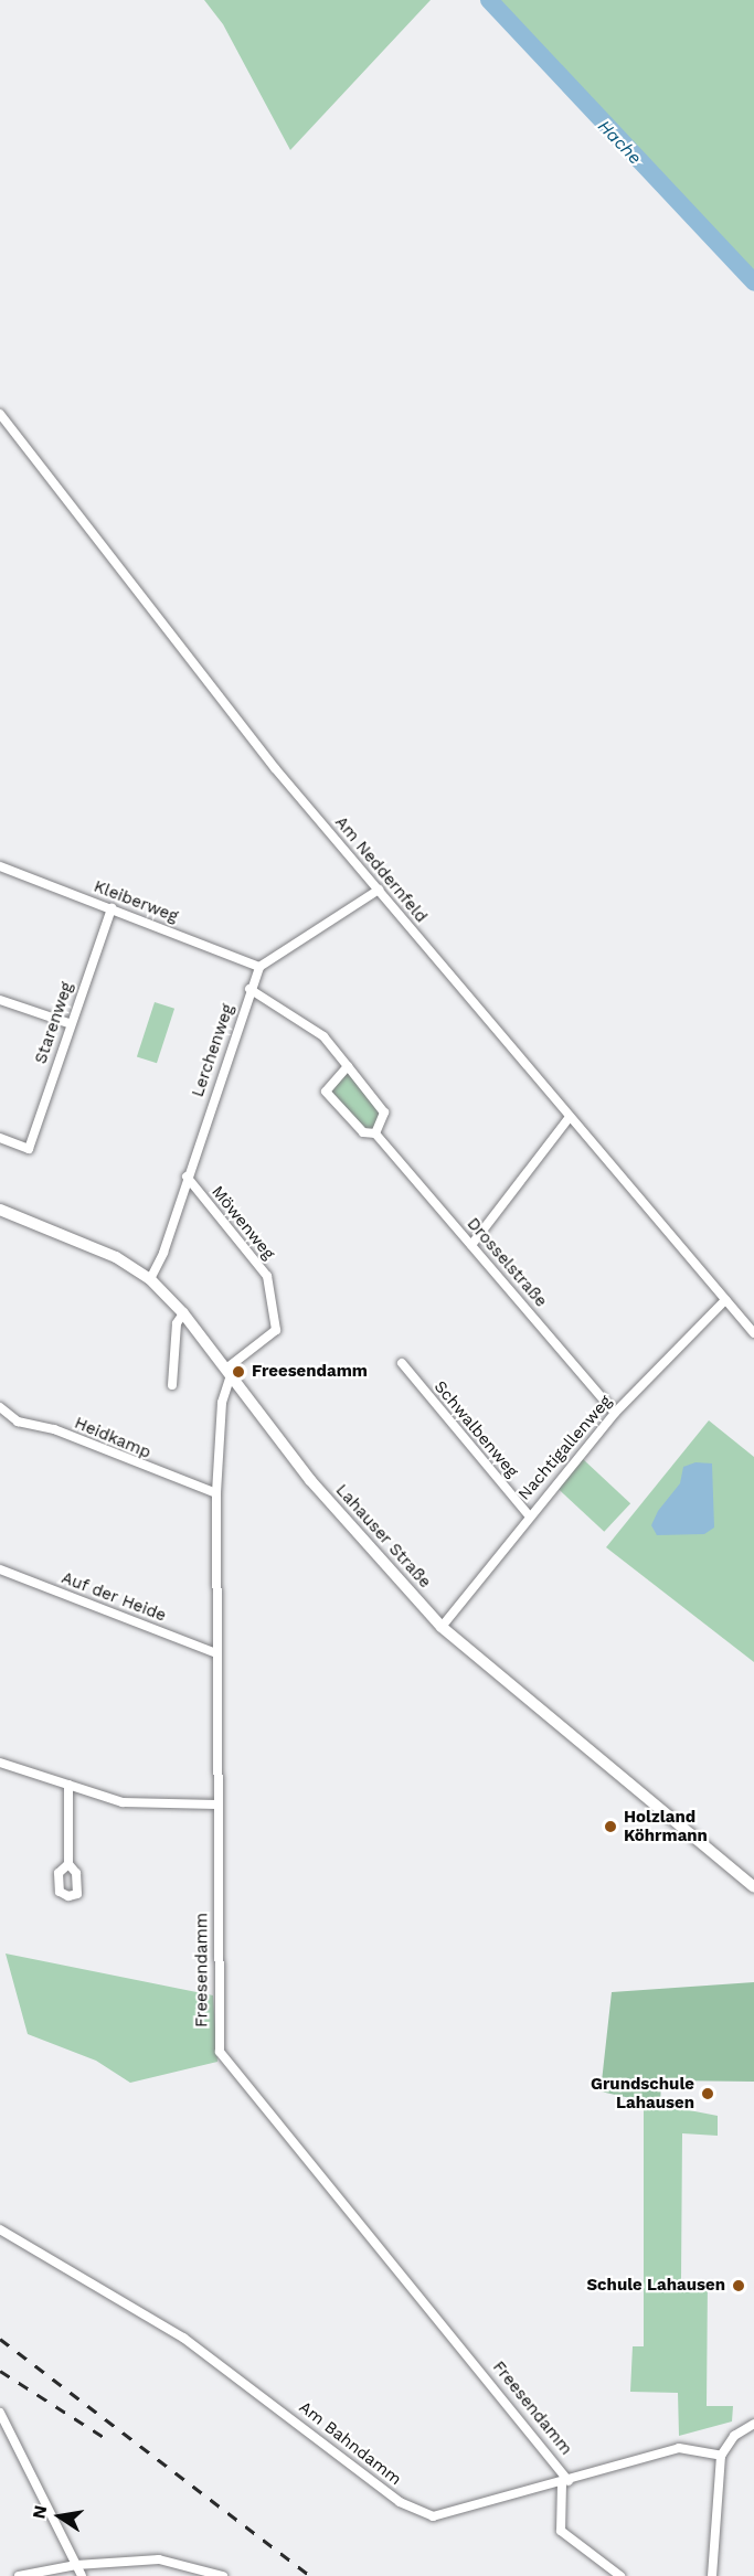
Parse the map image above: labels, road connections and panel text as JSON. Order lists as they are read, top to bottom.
{
  "streets": {
    "street": [
      "Am Neddernfeld",
      "Kleiberweg",
      "Starenweg",
      "Lerchenweg",
      "Möwenweg",
      "Drosselstraße",
      "Schwalbenweg",
      "Heidkamp",
      "Nachtigallenweg",
      "Lahauser Straße",
      "Auf der Heide",
      "Freesendamm",
      "Am Bahndamm"
    ]
  },
  "crossings": [
    ["Am Neddernfeld", "Nachtigallenweg"],
    ["Kleiberweg", "Starenweg"],
    ["Kleiberweg", "Lerchenweg"],
    ["Lerchenweg", "Möwenweg"],
    ["Lerchenweg", "Lahauser Straße"],
    ["Möwenweg", "Lahauser Straße"],
    ["Möwenweg", "Freesendamm"],
    ["Drosselstraße", "Nachtigallenweg"],
    ["Schwalbenweg", "Nachtigallenweg"],
    ["Heidkamp", "Freesendamm"],
    ["Nachtigallenweg", "Lahauser Straße"],
    ["Lahauser Straße", "Freesendamm"],
    ["Auf der Heide", "Freesendamm"],
    ["Freesendamm", "Am Bahndamm"]
  ],
  "water": ["Hache"],
  "places": [
    "Freesendamm",
    "Holzland Köhrmann",
    "Grundschule Lahausen",
    "Schule Lahausen"
  ],
  "north": "left"
}
